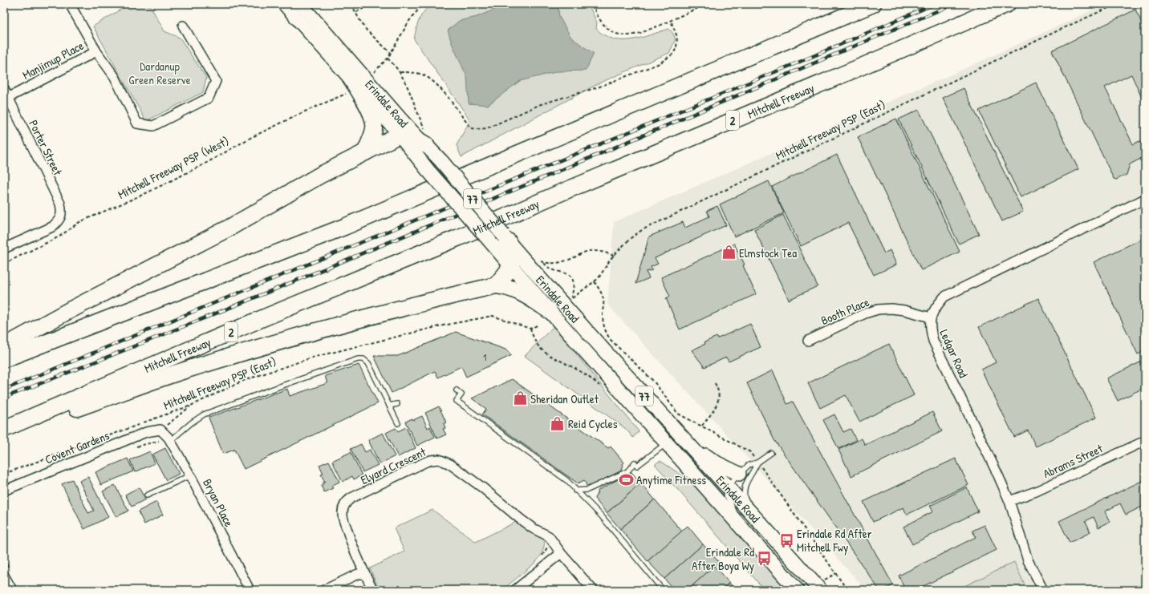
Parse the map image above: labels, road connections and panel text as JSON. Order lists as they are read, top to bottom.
{
  "streets": {
    "highway": ["Mitchell Freeway", "2"],
    "main road": ["Erindale Road", "77"],
    "street": [
      "Manjimup Place",
      "Porter Street",
      "Booth Place",
      "Ledgar Road",
      "Covent Gardens",
      "Abrams Street",
      "Elyard Crescent",
      "Bryan Place"
    ],
    "path": ["Mitchell Freeway PSP (East)", "Mitchell Freeway PSP (West)"]
  },
  "crossings": [
    ["Manjimup Place", "Porter Street"],
    ["Erindale Road", "Mitchell Freeway PSP (West)"],
    ["Booth Place", "Ledgar Road"],
    ["Ledgar Road", "Abrams Street"],
    ["Covent Gardens", "Bryan Place"]
  ],
  "parks": ["Dardanup Green Reserve"],
  "places": {
    "shop": ["Elmstock Tea", "Sheridan Outlet", "Reid Cycles"],
    "sports": ["Anytime Fitness"],
    "bus stop": ["Erindale Rd After Mitchell Fwy", "Erindale Rd After Boya Wy"]
  },
  "house_numbers": ["1"]
}
